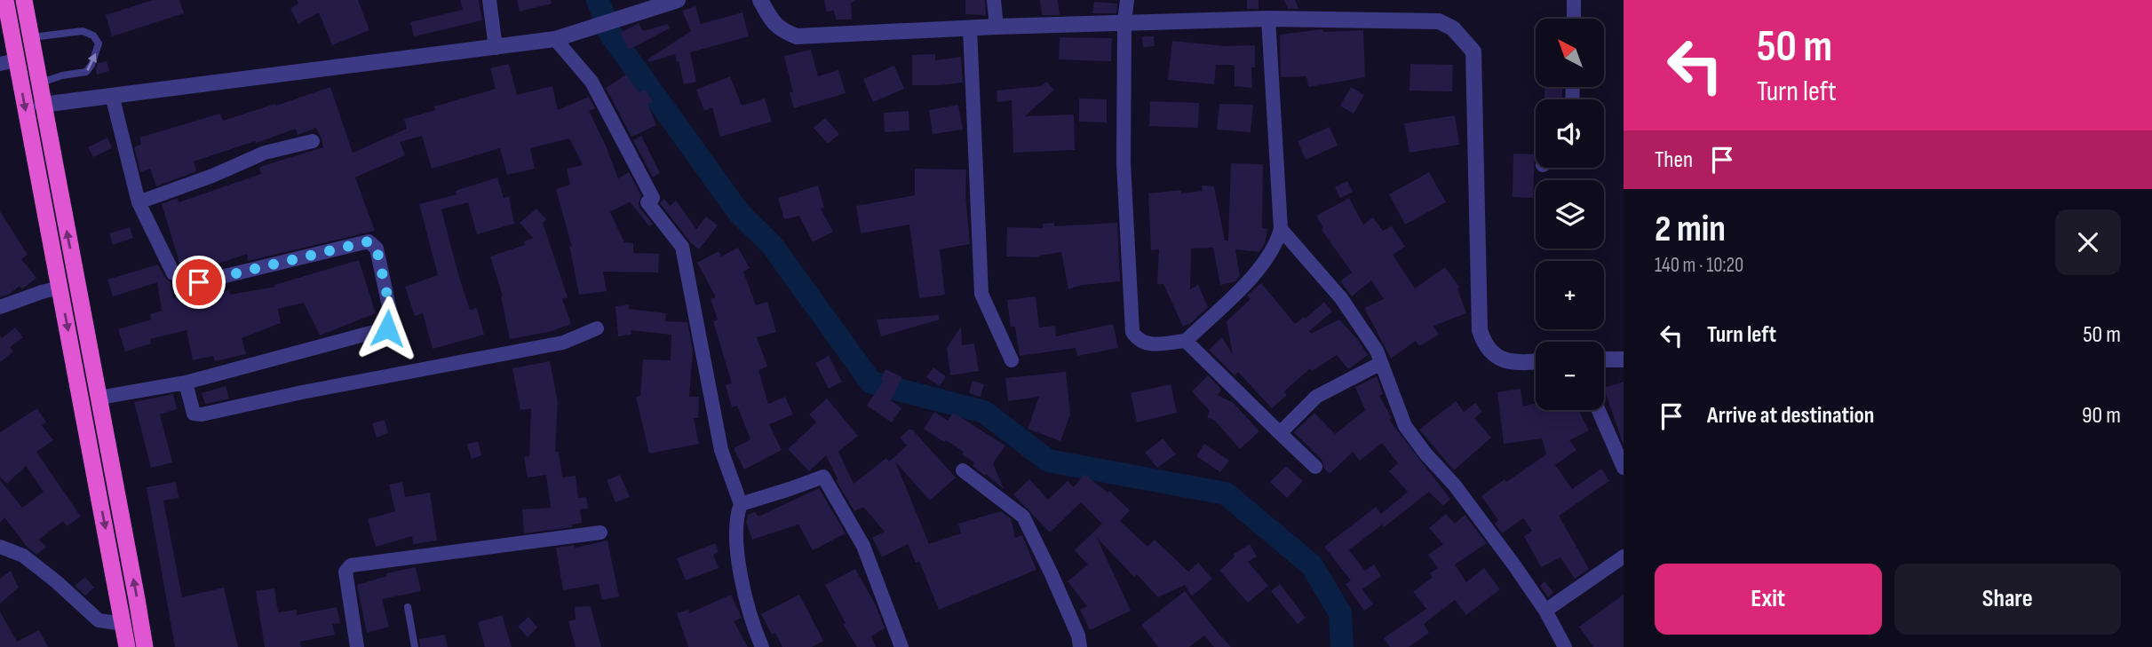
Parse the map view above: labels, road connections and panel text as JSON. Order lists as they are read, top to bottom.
{
  "north": "top left",
  "page": {
    "turn": ["50 m", "Turn left"],
    "map_buttons": ["+", "−"],
    "then": "Then",
    "heading": ["2 min", "140 m · 10:20"],
    "list": [
      {
        "name": "Turn left",
        "value": "50 m"
      },
      {
        "name": "Arrive at destination",
        "value": "90 m"
      }
    ],
    "buttons": ["Exit", "Share"]
  }
}
